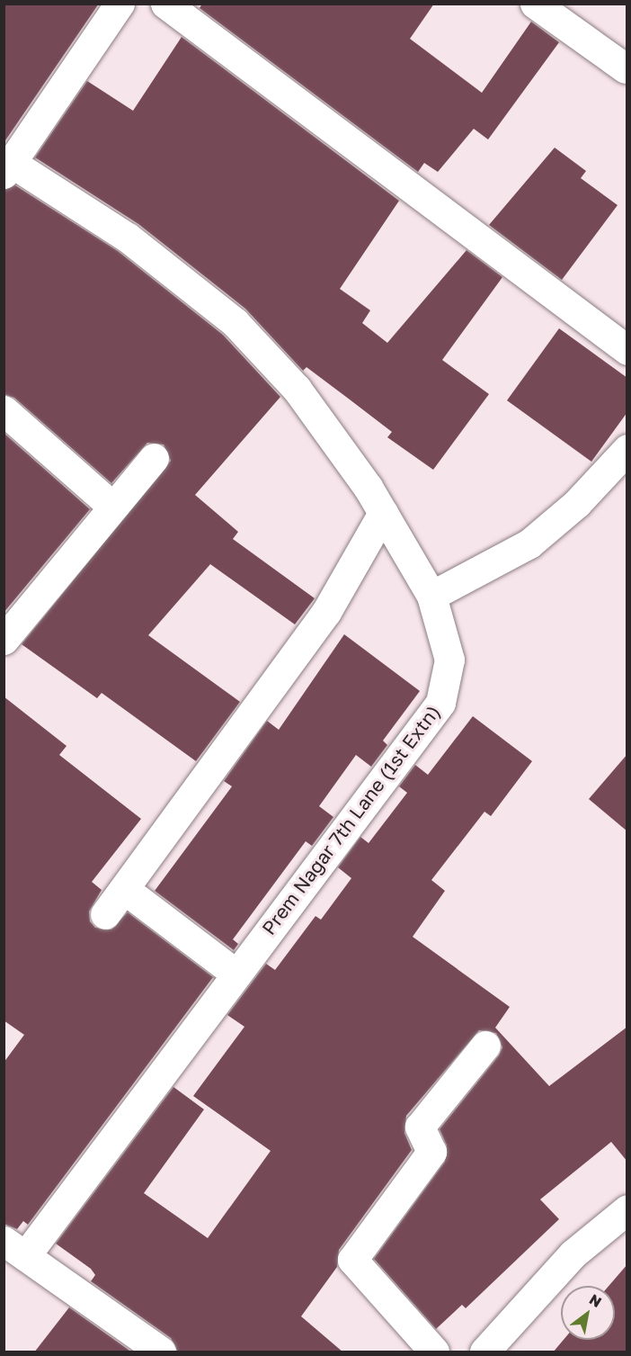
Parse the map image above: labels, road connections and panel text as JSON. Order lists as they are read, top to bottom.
{
  "streets": {
    "street": ["Prem Nagar 7th Lane (1st Extn)"]
  },
  "north": "top right"
}
